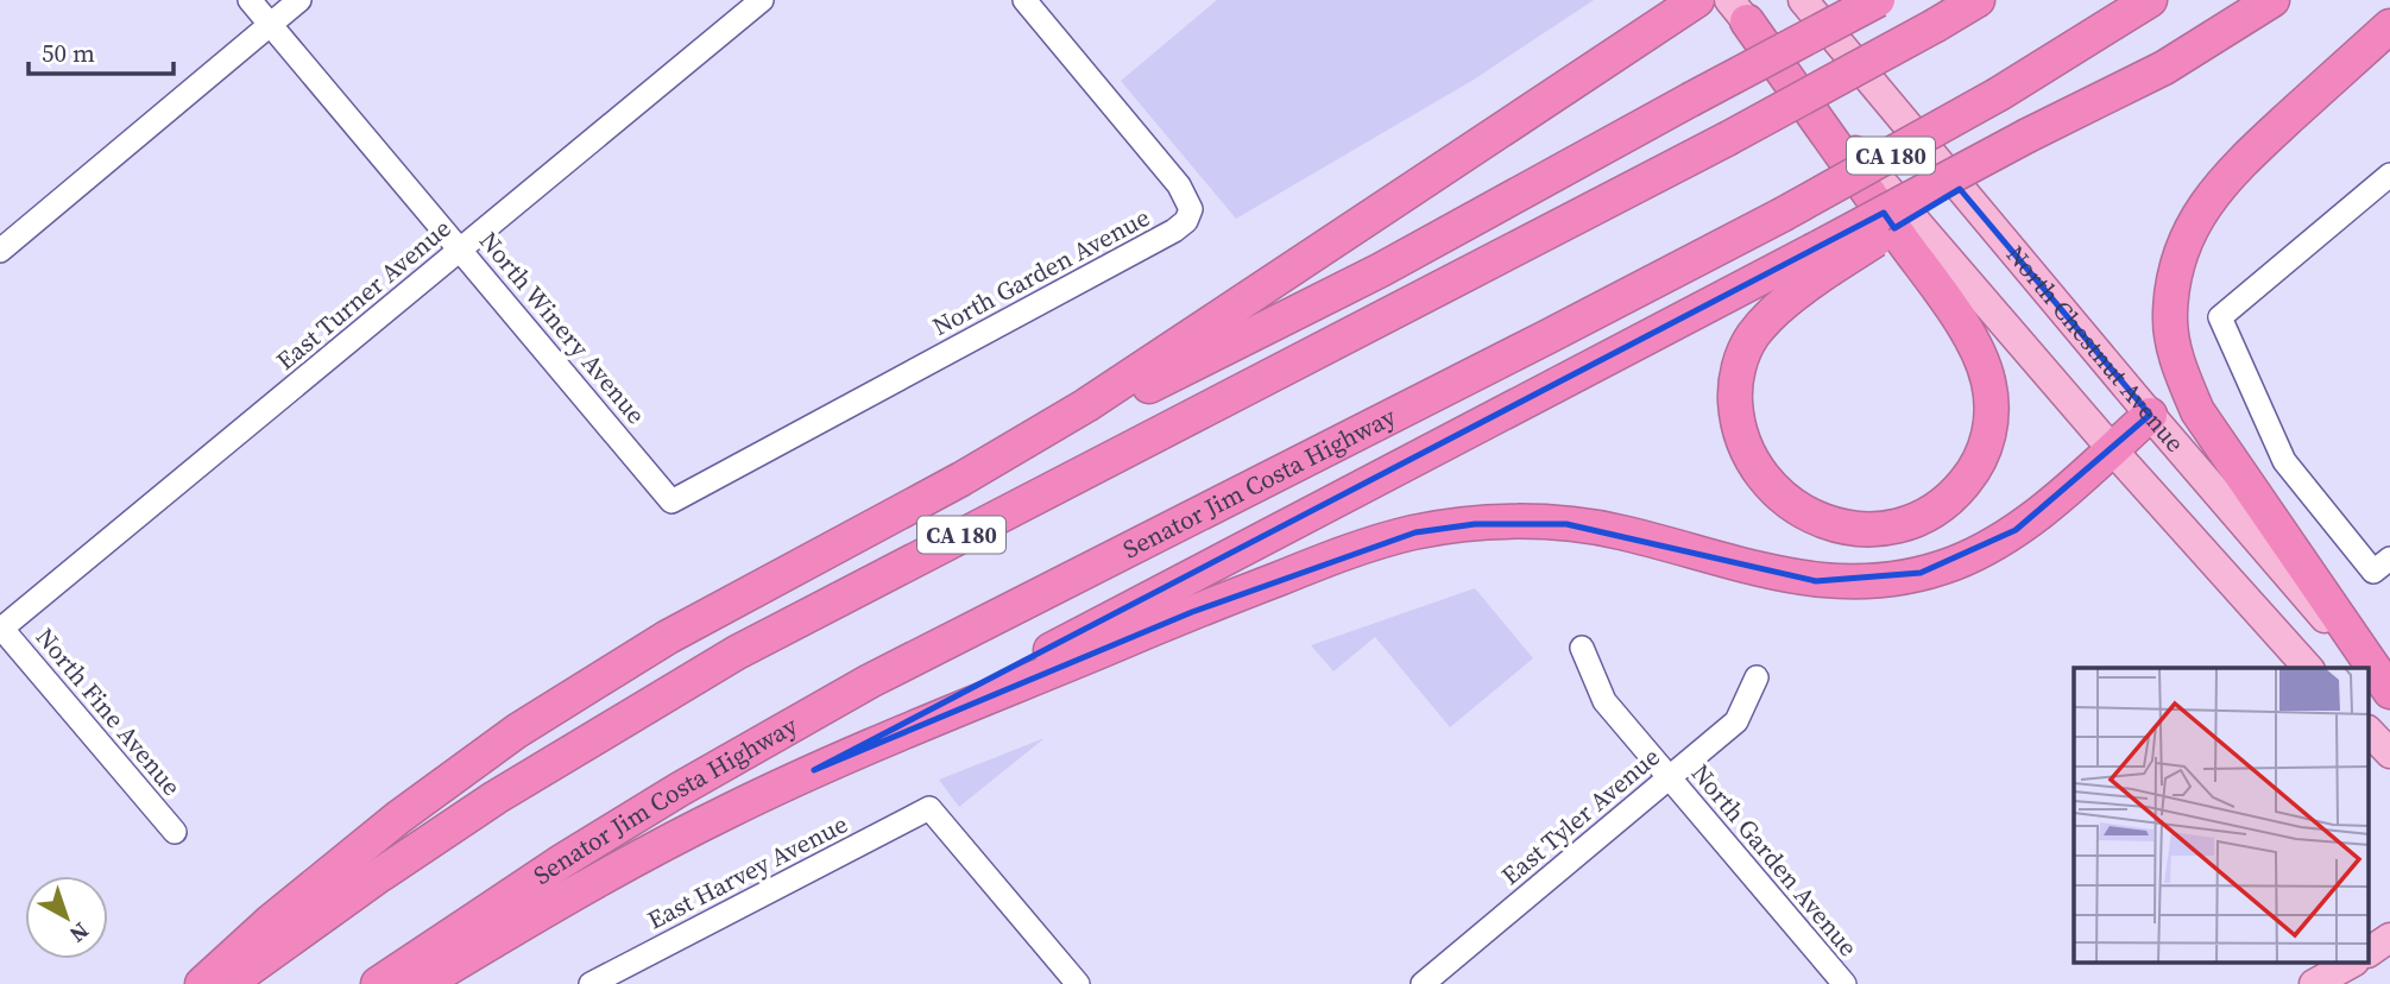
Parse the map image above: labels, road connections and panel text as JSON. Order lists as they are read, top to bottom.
{
  "streets": {
    "highway": ["CA 180", "Senator Jim Costa Highway"],
    "main road": ["North Chestnut Avenue"],
    "street": [
      "North Garden Avenue",
      "East Turner Avenue",
      "North Winery Avenue",
      "North Fine Avenue",
      "East Tyler Avenue",
      "East Harvey Avenue"
    ]
  },
  "crossings": [
    ["North Garden Avenue", "North Winery Avenue"],
    ["North Garden Avenue", "East Tyler Avenue"],
    ["East Turner Avenue", "North Winery Avenue"],
    ["East Turner Avenue", "North Fine Avenue"]
  ],
  "scale_bar": "50 m",
  "north": "bottom right"
}
